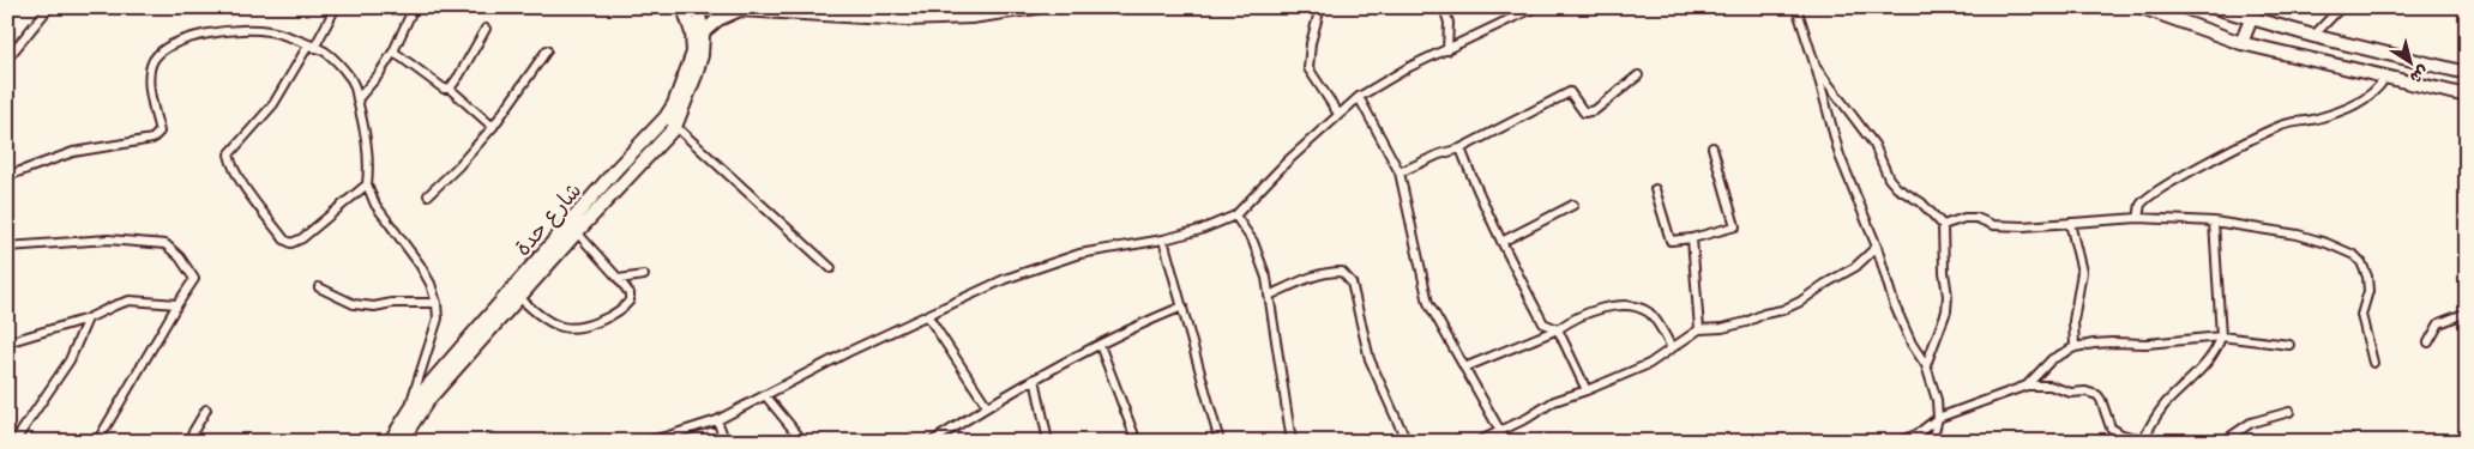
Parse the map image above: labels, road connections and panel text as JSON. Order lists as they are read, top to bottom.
{
  "streets": {
    "main road": ["شارع حدة"]
  },
  "north": "bottom right"
}
